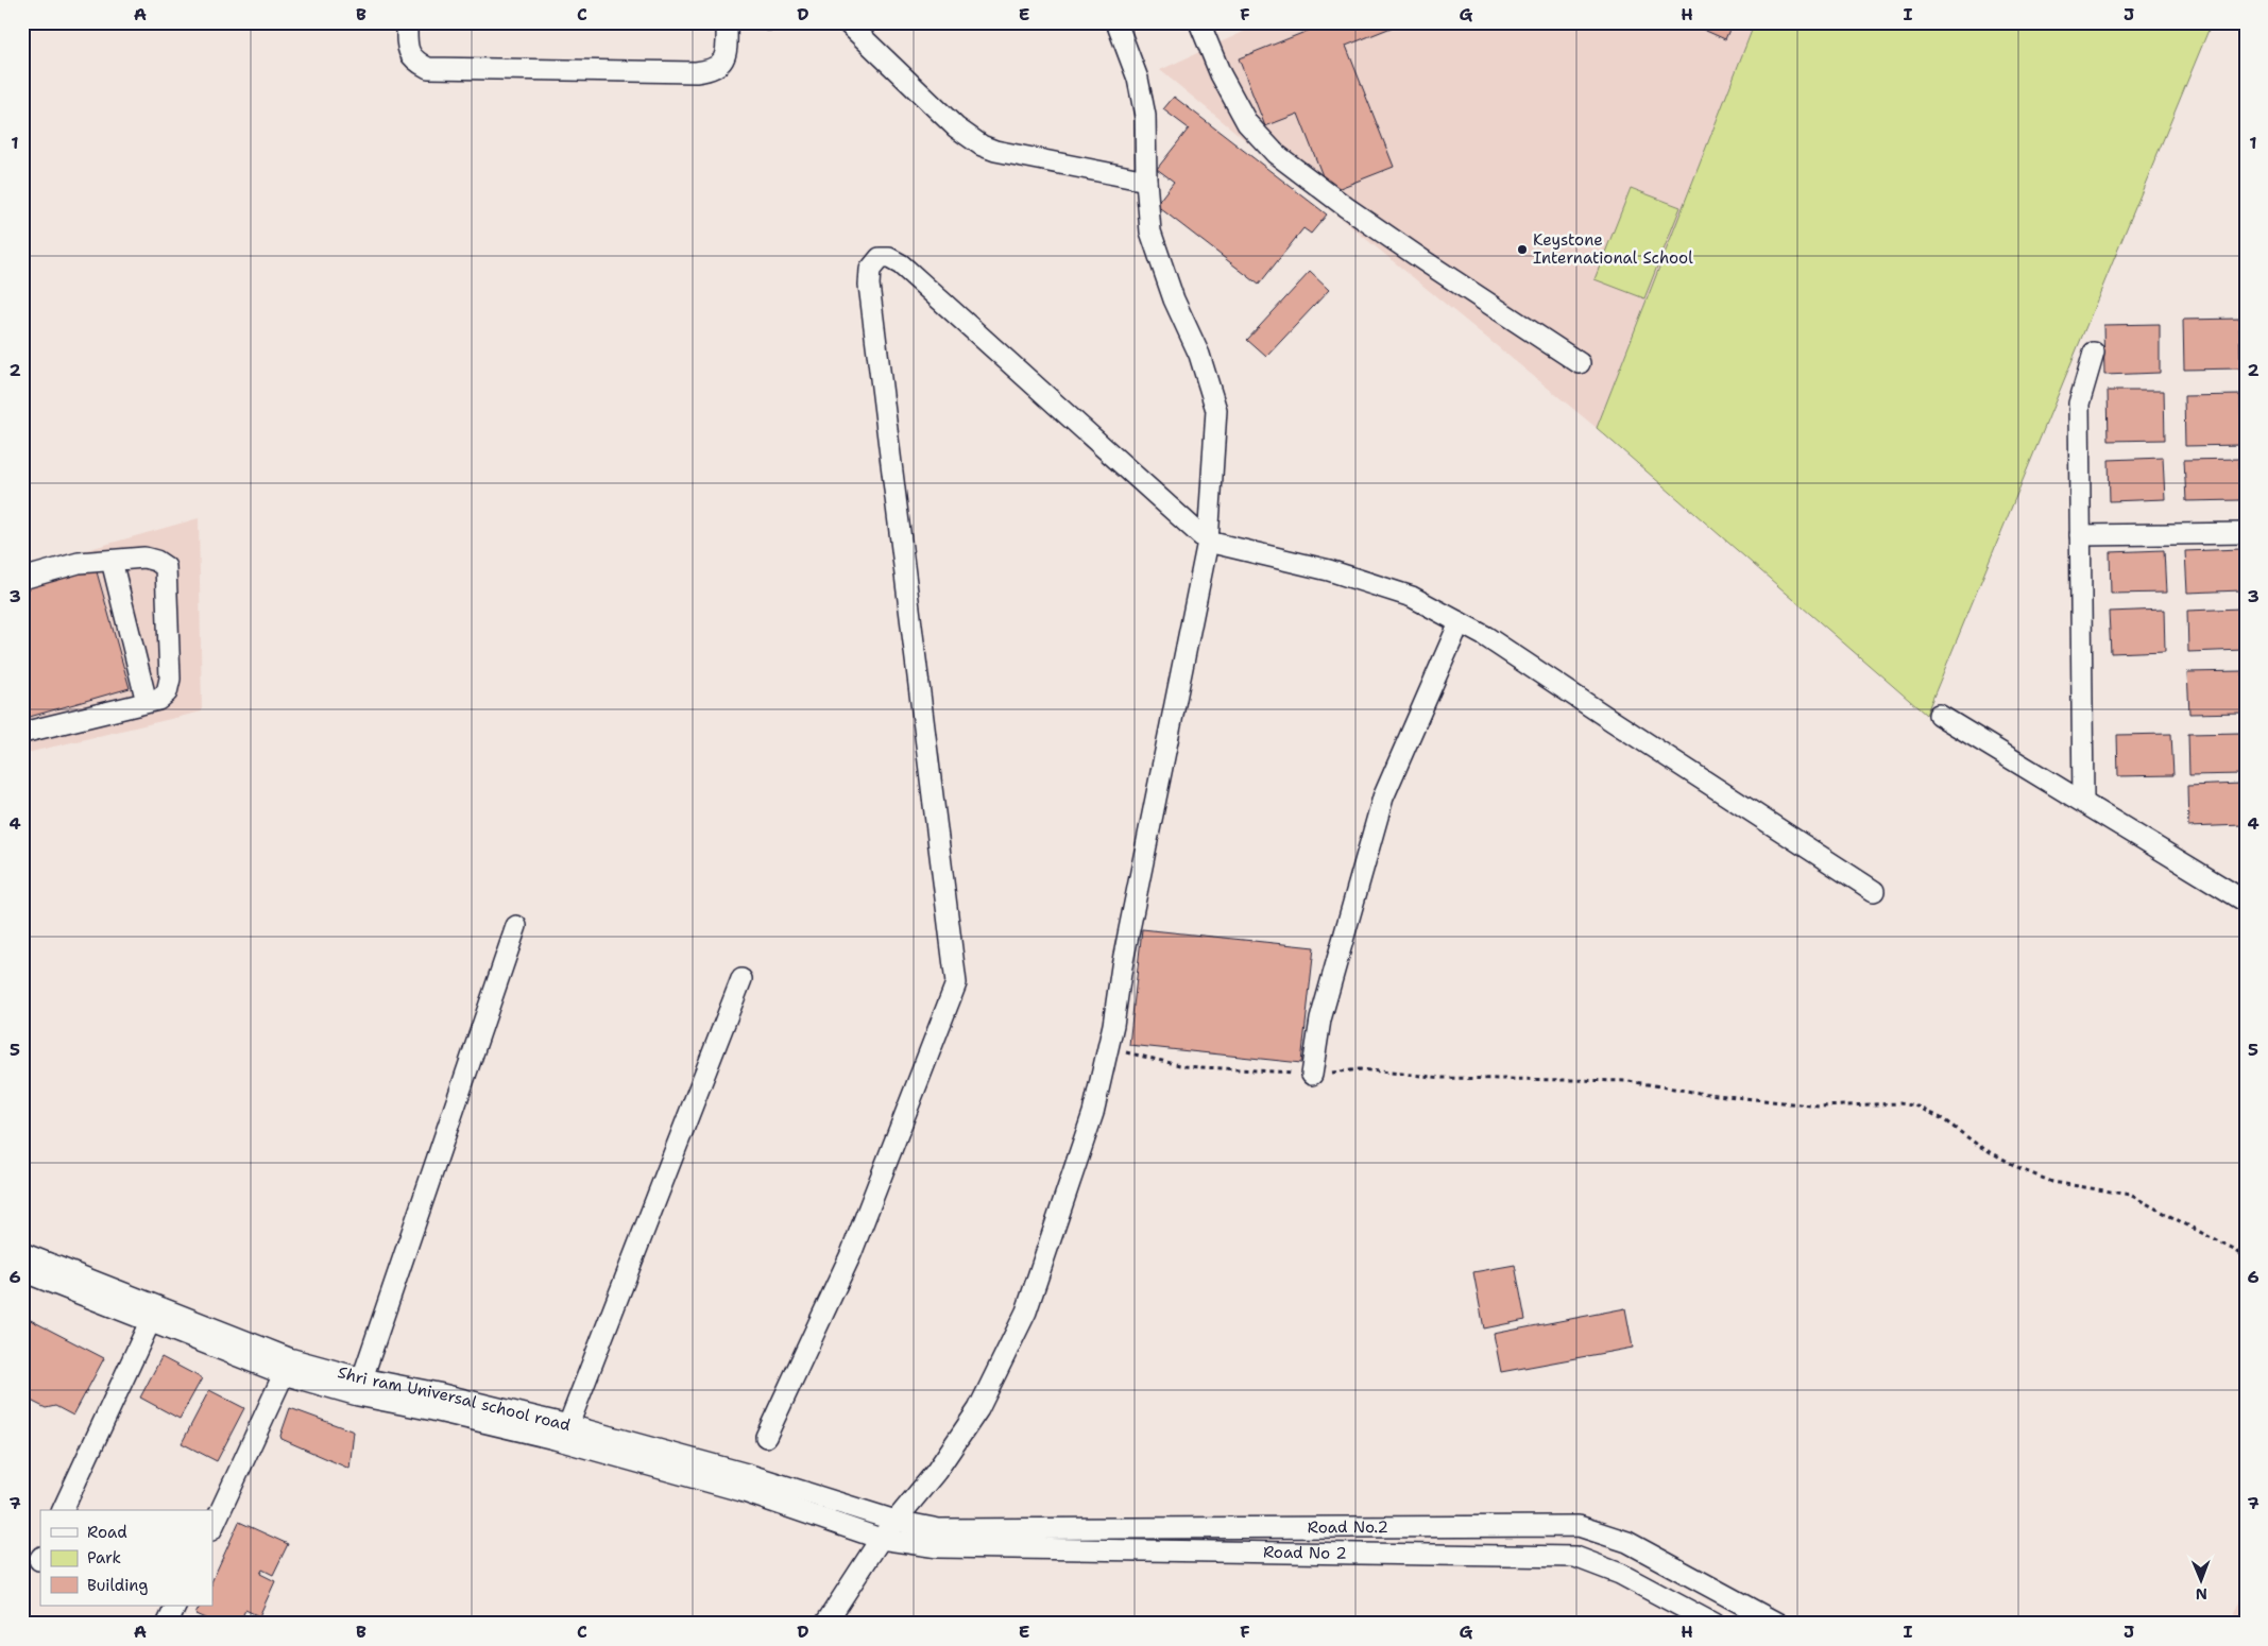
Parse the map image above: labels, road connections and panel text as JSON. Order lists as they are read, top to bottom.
{
  "streets": {
    "street": ["Shri ram Universal school road", "Road No.2", "Road No 2"]
  },
  "crossings": [
    ["Shri ram Universal school road", "Road No.2"],
    ["Shri ram Universal school road", "Road No 2"]
  ],
  "places": ["Keystone International School"],
  "legend": ["Road", "Park", "Building"],
  "north": "bottom",
  "grid": {
    "columns": [
      "A",
      "B",
      "C",
      "D",
      "E",
      "F",
      "G",
      "H",
      "I",
      "J"
    ],
    "rows": [
      "1",
      "2",
      "3",
      "4",
      "5",
      "6",
      "7"
    ]
  }
}
